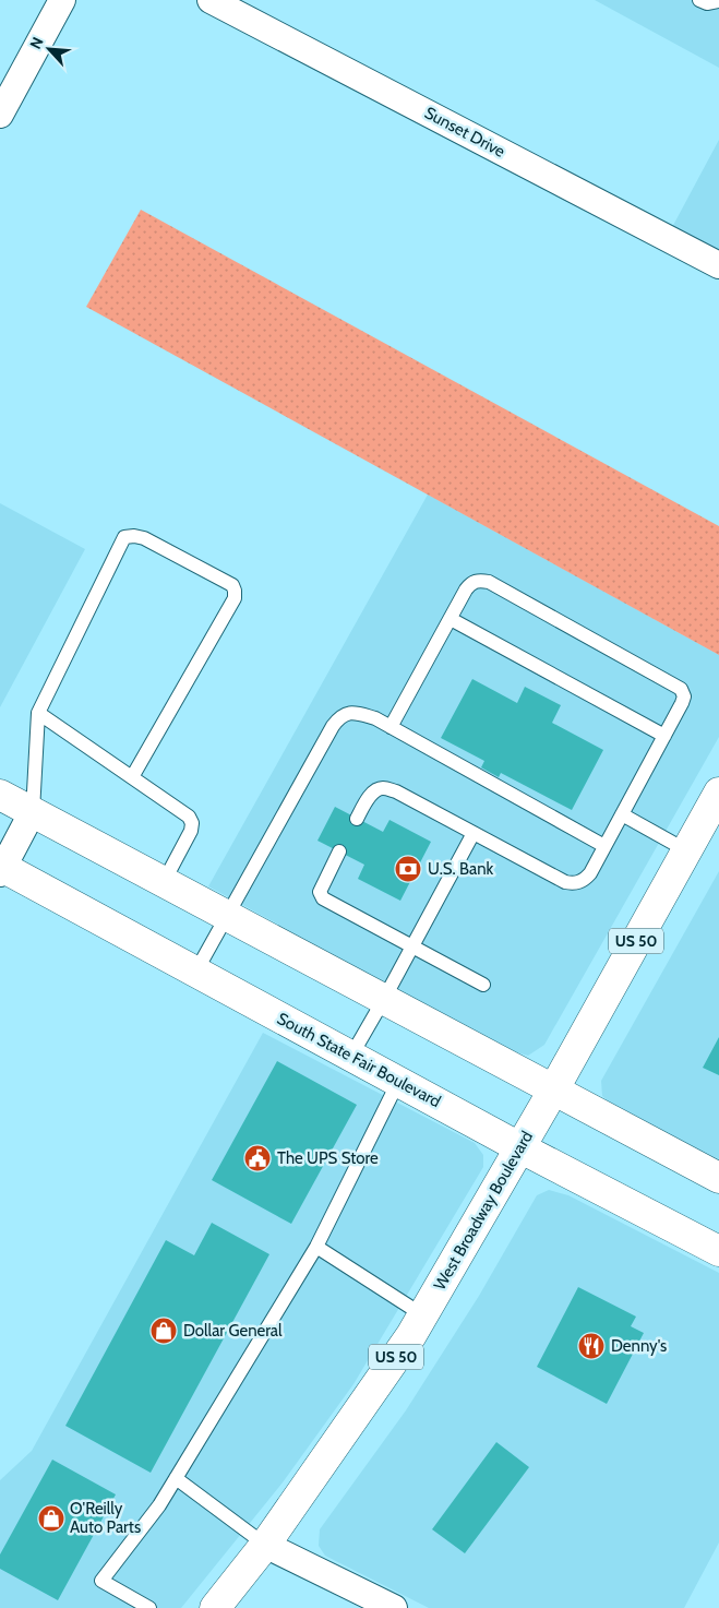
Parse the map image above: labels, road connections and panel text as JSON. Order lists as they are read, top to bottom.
{
  "streets": {
    "main road": ["US 50", "South State Fair Boulevard", "West Broadway Boulevard"],
    "street": ["Sunset Drive"]
  },
  "crossings": [
    ["South State Fair Boulevard", "West Broadway Boulevard"]
  ],
  "places": {
    "bank": ["U.S. Bank"],
    "public building": ["The UPS Store"],
    "shop": ["Dollar General", "O'Reilly Auto Parts"],
    "restaurant": ["Denny's"]
  },
  "north": "top left"
}
